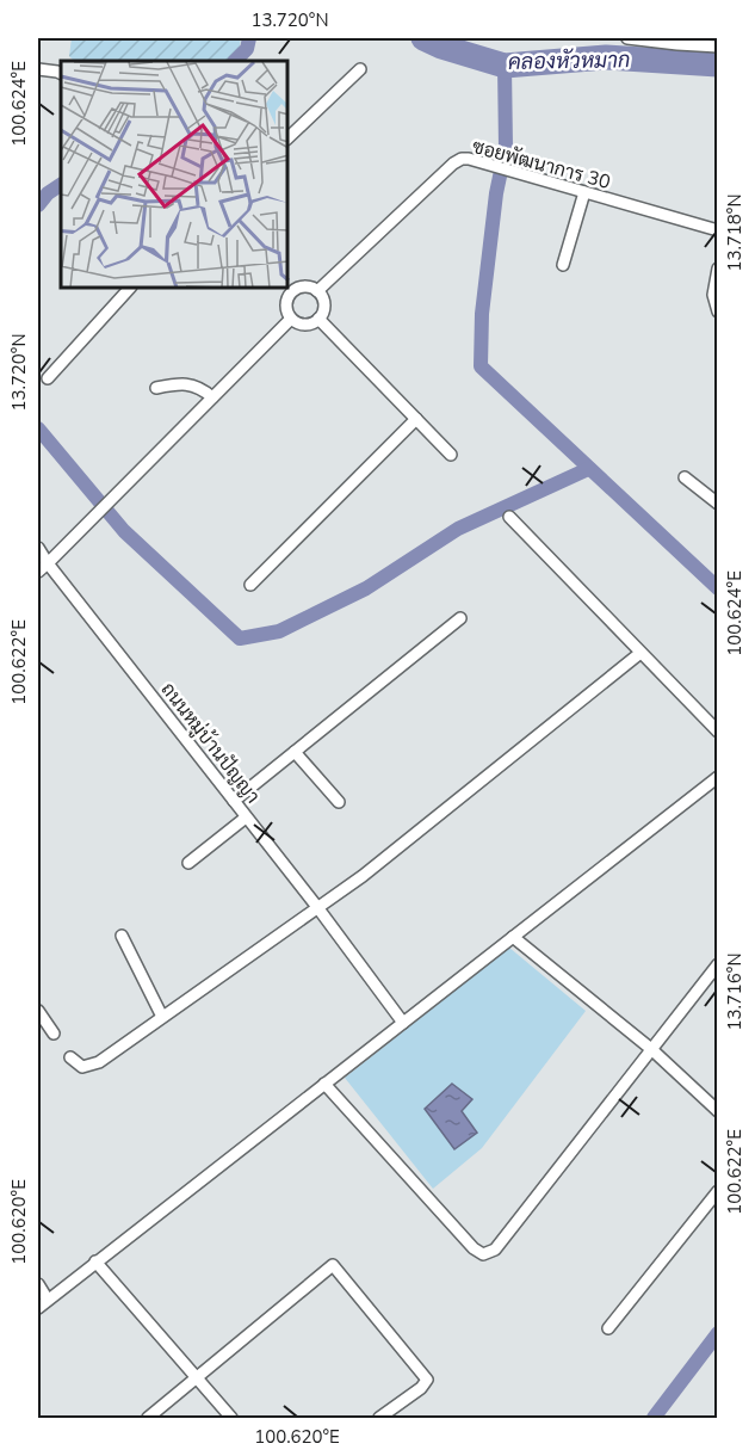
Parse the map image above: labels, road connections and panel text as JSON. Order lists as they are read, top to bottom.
{
  "streets": {
    "street": ["ซอยพัฒนาการ 30", "ถนนหมู่บ้านปัญญา"]
  },
  "water": ["คลองหัวหมาก"],
  "coordinates": [
    "13.720°N",
    "100.624°E",
    "13.718°N",
    "100.622°E",
    "13.716°N",
    "100.620°E"
  ]
}
